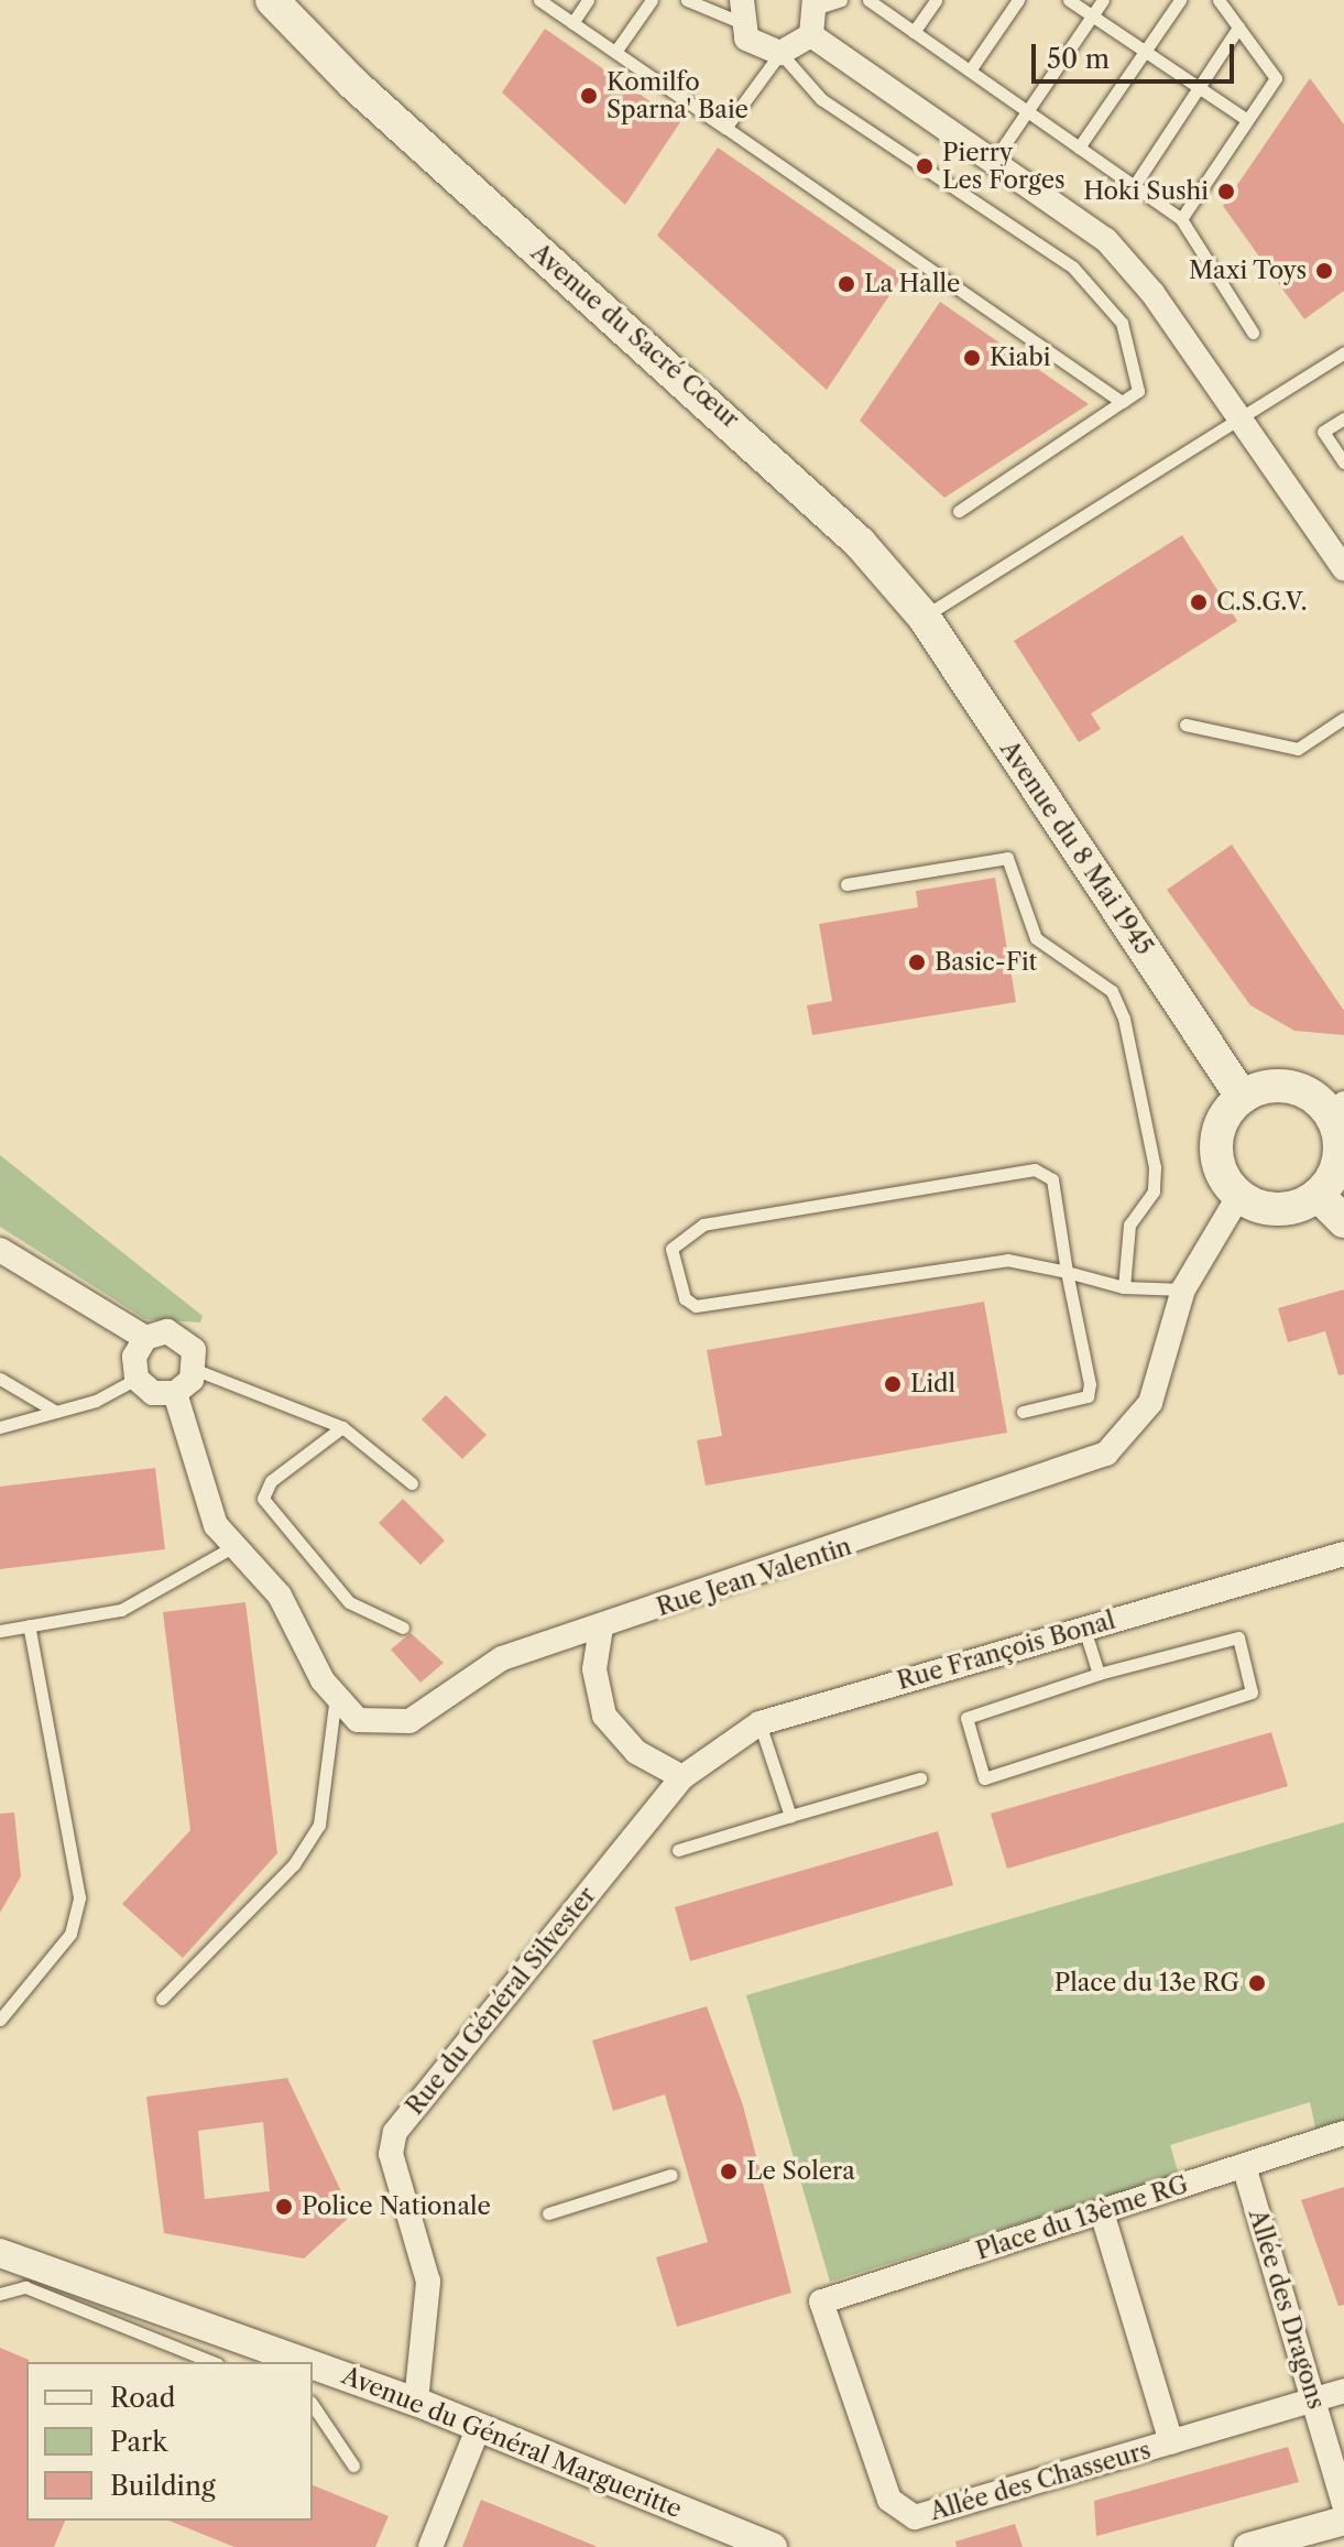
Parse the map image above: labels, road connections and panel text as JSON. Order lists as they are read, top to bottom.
{
  "streets": {
    "main road": ["Avenue du Sacré Cœur", "Avenue du 8 Mai 1945"],
    "street": [
      "Rue Jean Valentin",
      "Rue François Bonal",
      "Rue du Général Silvester",
      "Place du 13ème RG",
      "Allée des Dragons",
      "Avenue du Général Margueritte",
      "Allée des Chasseurs"
    ]
  },
  "crossings": [
    ["Avenue du Sacré Cœur", "Avenue du 8 Mai 1945"],
    ["Avenue du 8 Mai 1945", "Rue Jean Valentin"],
    ["Rue François Bonal", "Rue du Général Silvester"],
    ["Rue du Général Silvester", "Avenue du Général Margueritte"],
    ["Place du 13ème RG", "Allée des Dragons"],
    ["Place du 13ème RG", "Allée des Chasseurs"],
    ["Allée des Dragons", "Allée des Chasseurs"]
  ],
  "places": [
    "Komilfo Sparna' Baie",
    "Pierry Les Forges",
    "Hoki Sushi",
    "Maxi Toys",
    "La Halle",
    "Kiabi",
    "C.S.G.V.",
    "Basic-Fit",
    "Lidl",
    "Place du 13e RG",
    "Le Solera",
    "Police Nationale"
  ],
  "legend": ["Road", "Park", "Building"],
  "scale_bar": "50 m"
}
